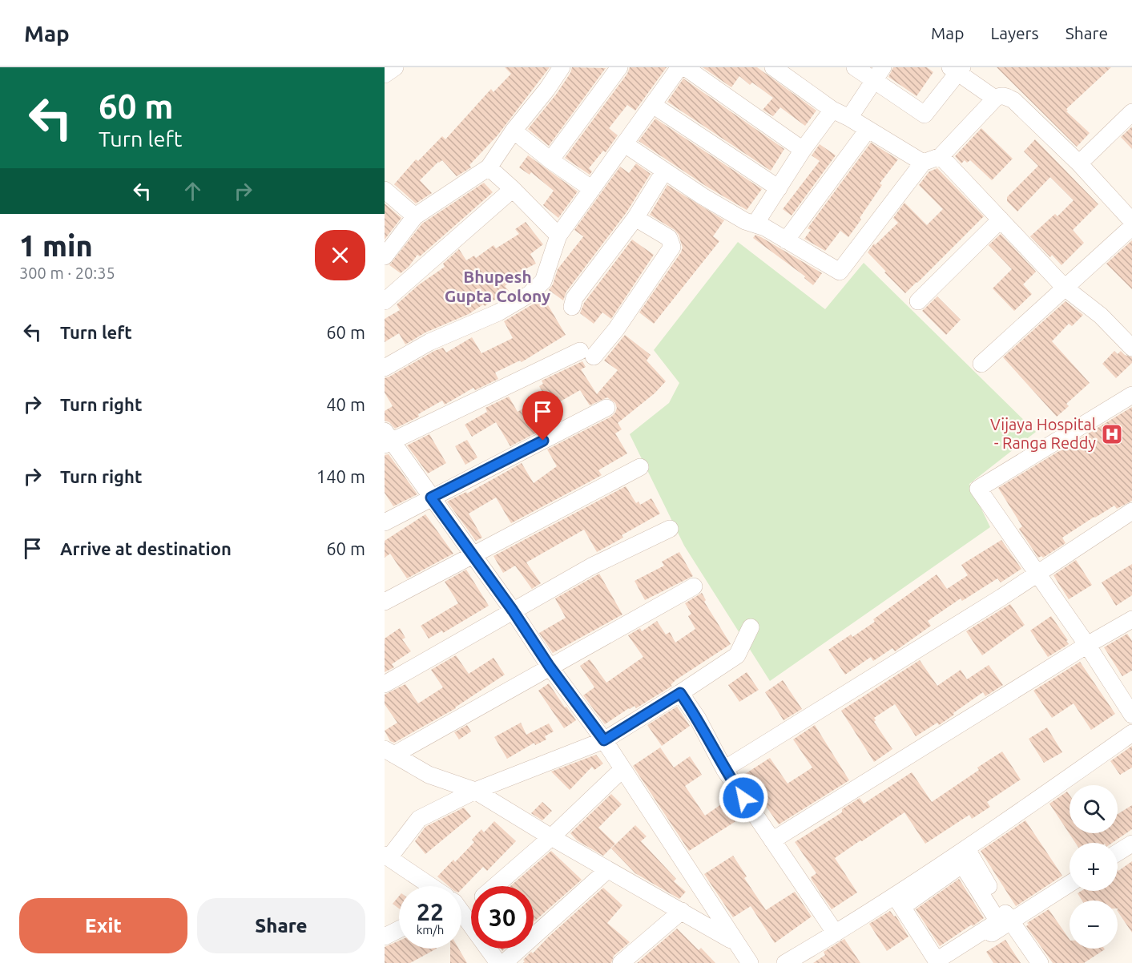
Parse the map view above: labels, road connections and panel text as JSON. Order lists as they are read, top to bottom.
{
  "districts": ["Bhupesh Gupta Colony"],
  "places": {
    "hospital": ["Vijaya Hospital - Ranga Reddy"]
  },
  "page": {
    "header": "Map",
    "nav": ["Map", "Layers", "Share"],
    "turn": ["60 m", "Turn left"],
    "heading": ["1 min", "300 m · 20:35"],
    "list": [
      {
        "name": "Turn left",
        "value": "60 m"
      },
      {
        "name": "Turn right",
        "value": "40 m"
      },
      {
        "name": "Turn right",
        "value": "140 m"
      },
      {
        "name": "Arrive at destination",
        "value": "60 m"
      }
    ],
    "map_buttons": ["+", "−"],
    "speed": "22 km/h",
    "limit": "30",
    "buttons": ["Exit", "Share"]
  }
}
